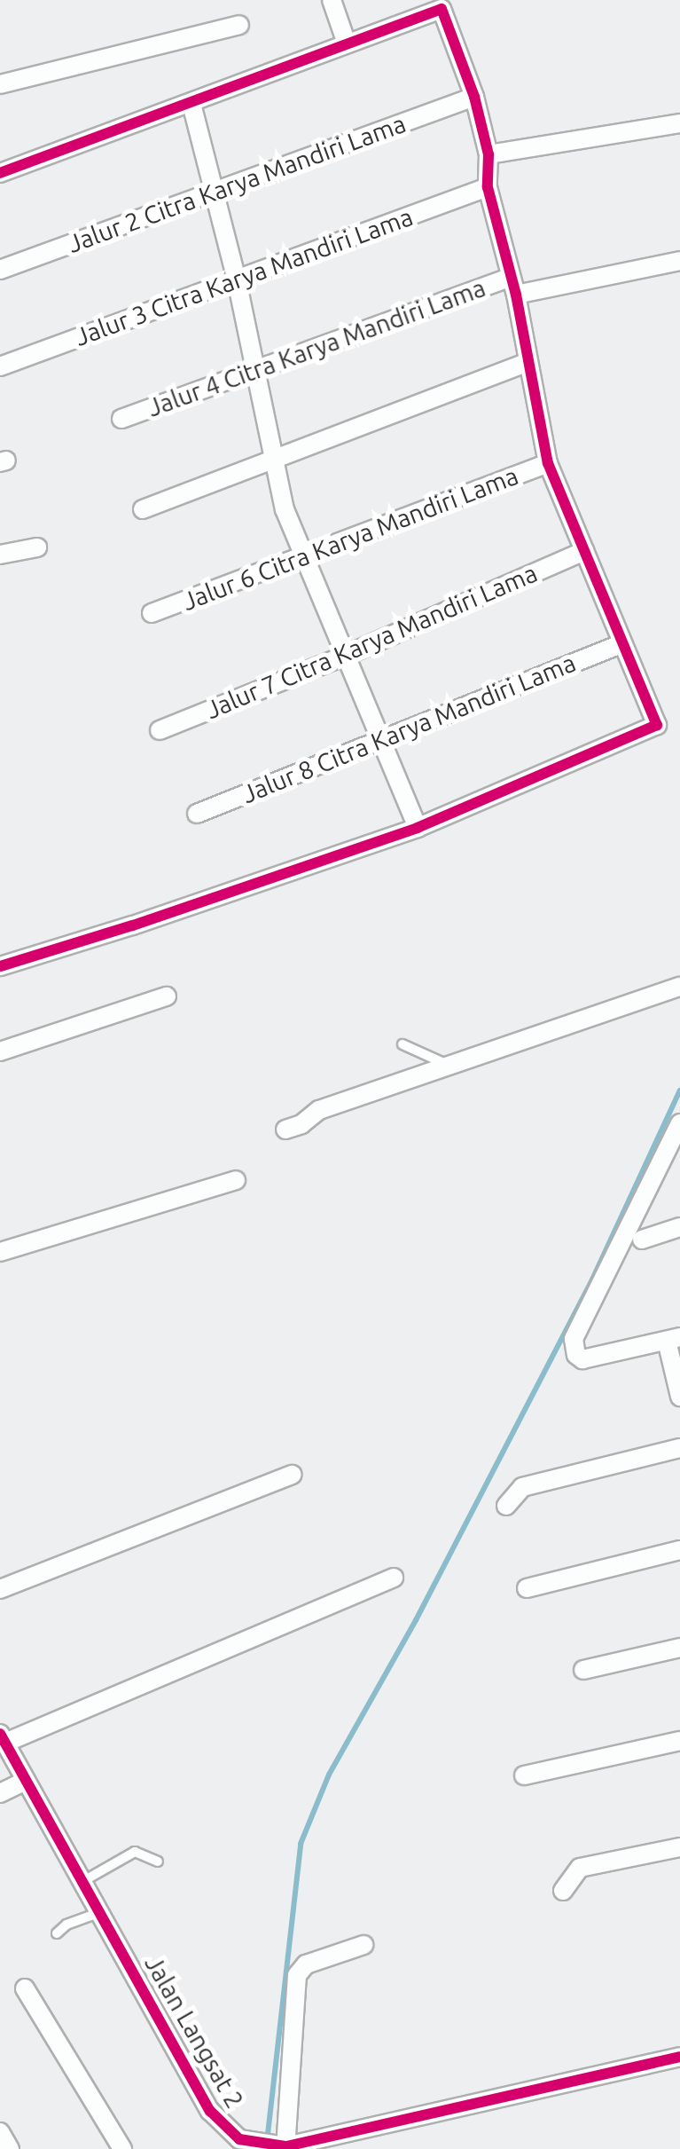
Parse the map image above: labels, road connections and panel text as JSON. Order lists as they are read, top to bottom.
{
  "streets": {
    "street": [
      "Jalur 2 Citra Karya Mandiri Lama",
      "Jalur 3 Citra Karya Mandiri Lama",
      "Jalur 4 Citra Karya Mandiri Lama",
      "Jalur 6 Citra Karya Mandiri Lama",
      "Jalur 7 Citra Karya Mandiri Lama",
      "Jalur 8 Citra Karya Mandiri Lama",
      "Jalan Langsat 2"
    ]
  }
}
